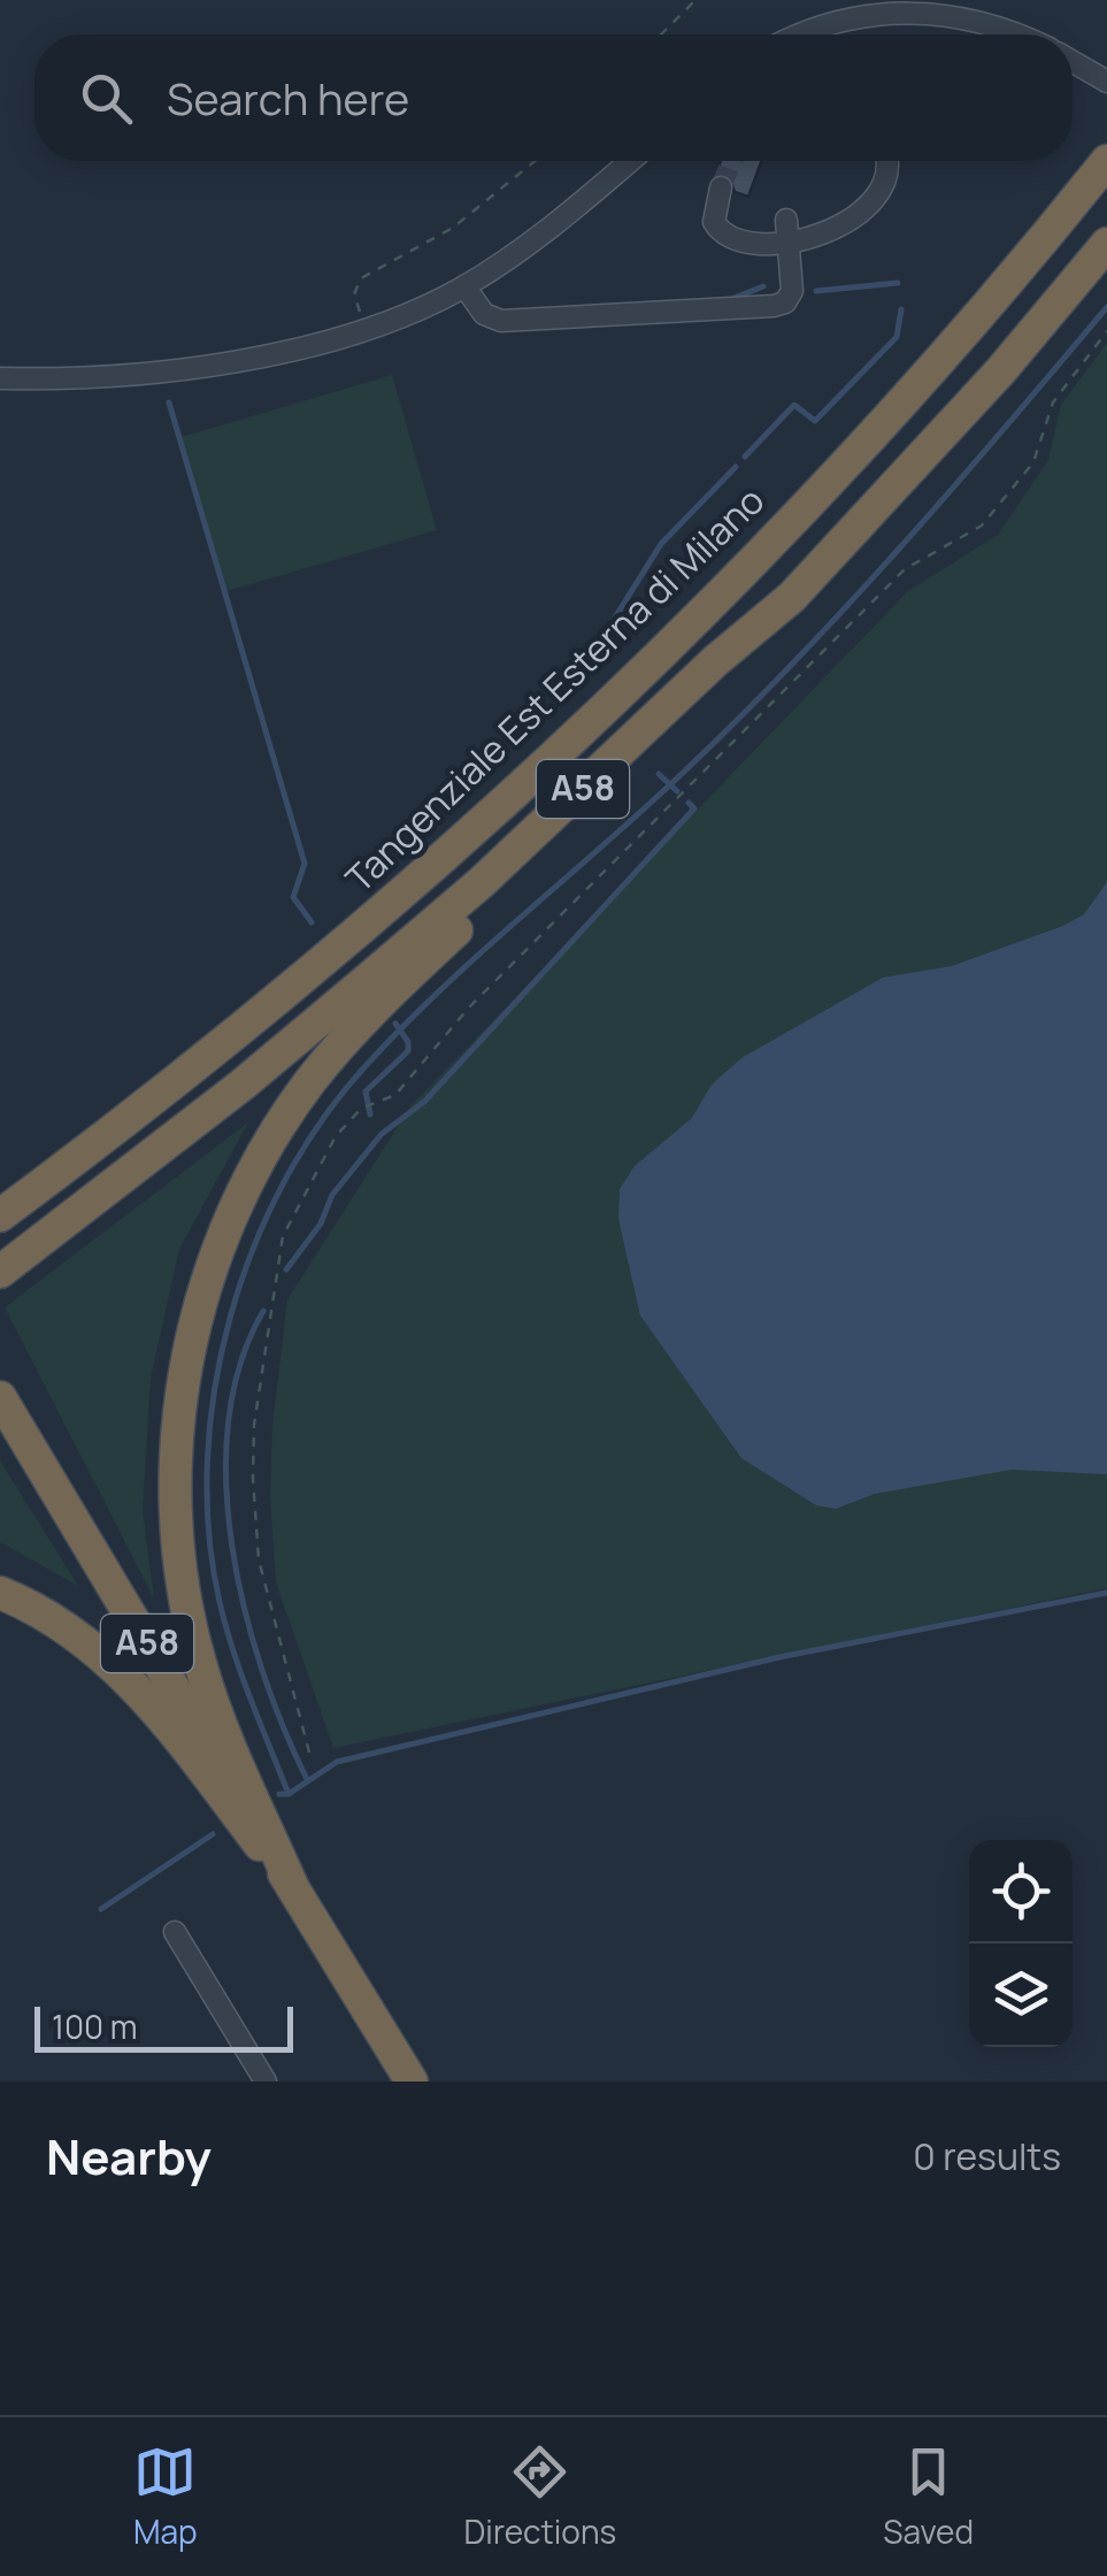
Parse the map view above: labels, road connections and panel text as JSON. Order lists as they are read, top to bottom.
{
  "streets": {
    "highway": ["Tangenziale Est Esterna di Milano", "A58"]
  },
  "crossings": [
    ["Tangenziale Est Esterna di Milano", "A58"]
  ],
  "scale_bar": "100 m",
  "page": {
    "search": "Search here",
    "scale": "100 m",
    "heading": ["Nearby", "0 results"],
    "nav": ["Map", "Directions", "Saved"]
  }
}
